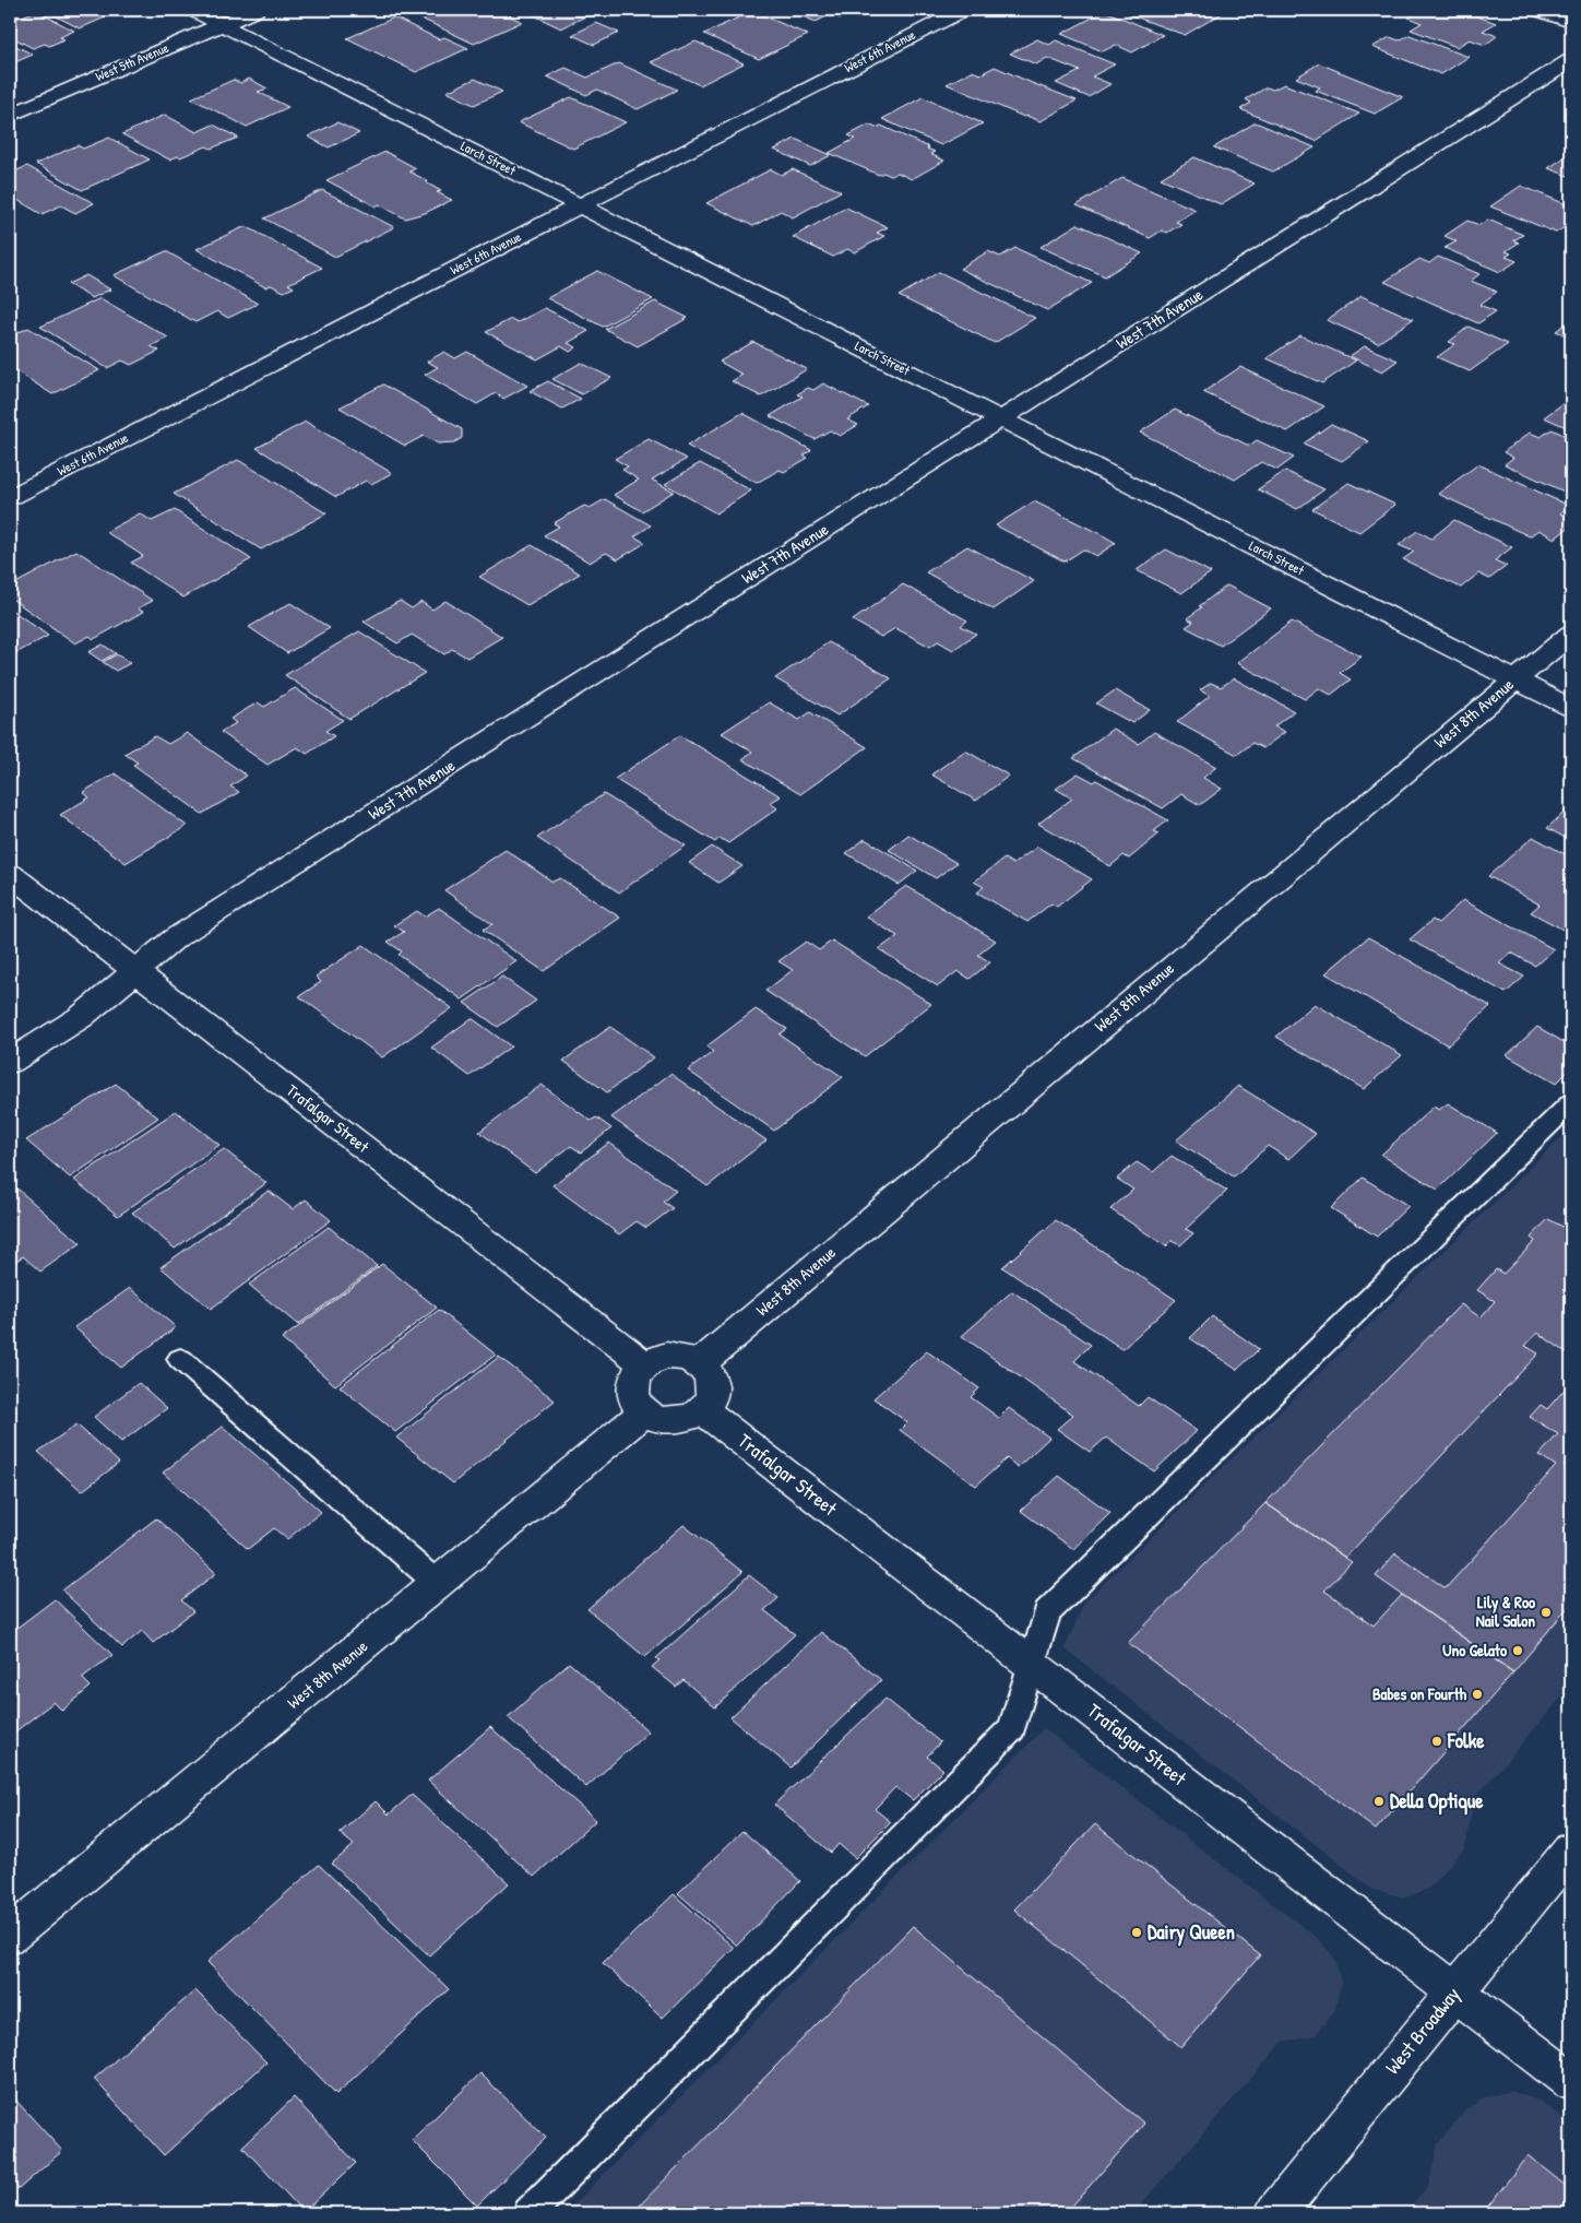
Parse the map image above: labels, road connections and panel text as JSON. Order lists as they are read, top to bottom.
{
  "streets": {
    "street": [
      "West 6th Avenue",
      "West 5th Avenue",
      "Larch Street",
      "West 7th Avenue",
      "West 8th Avenue",
      "Trafalgar Street",
      "West Broadway"
    ]
  },
  "crossings": [
    ["West 6th Avenue", "Larch Street"],
    ["West 5th Avenue", "Larch Street"],
    ["Larch Street", "West 7th Avenue"],
    ["Larch Street", "West 8th Avenue"],
    ["West 7th Avenue", "Trafalgar Street"],
    ["West 8th Avenue", "Trafalgar Street"],
    ["Trafalgar Street", "West Broadway"]
  ],
  "places": [
    "Lily & Roo Nail Salon",
    "Uno Gelato",
    "Babes on Fourth",
    "Folke",
    "Della Optique",
    "Dairy Queen"
  ]
}
